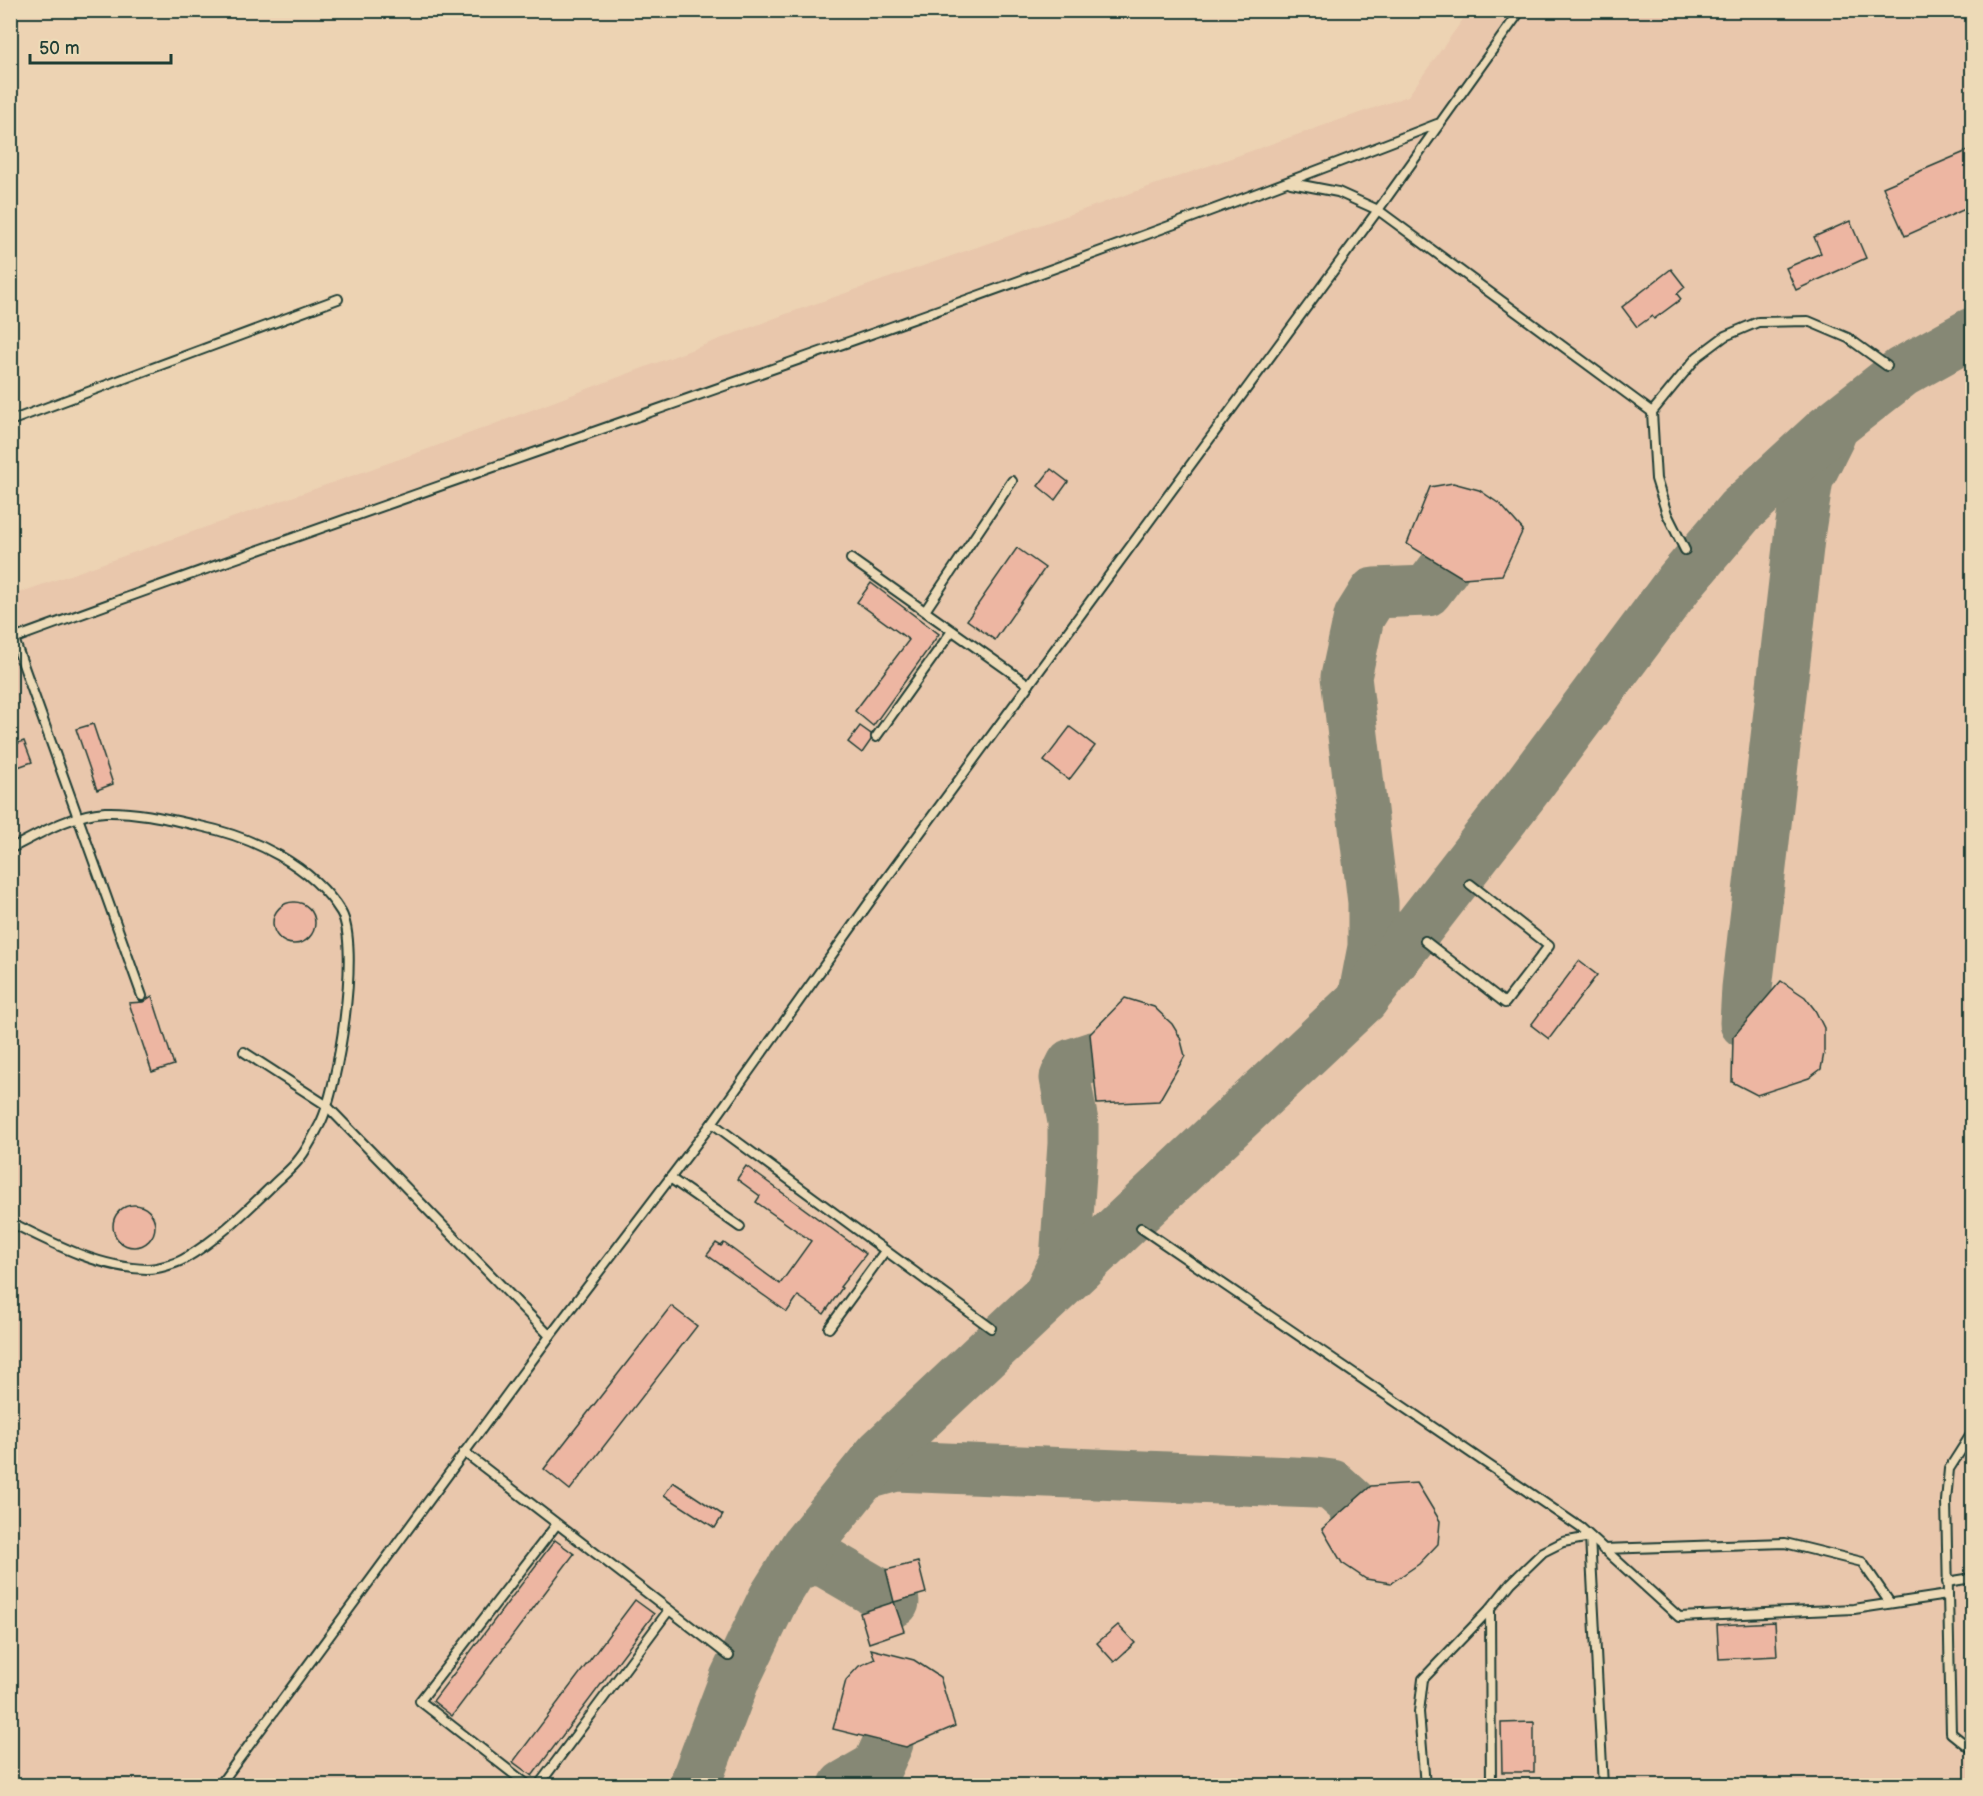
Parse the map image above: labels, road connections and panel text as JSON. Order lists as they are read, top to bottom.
{
  "scale_bar": "50 m"
}
